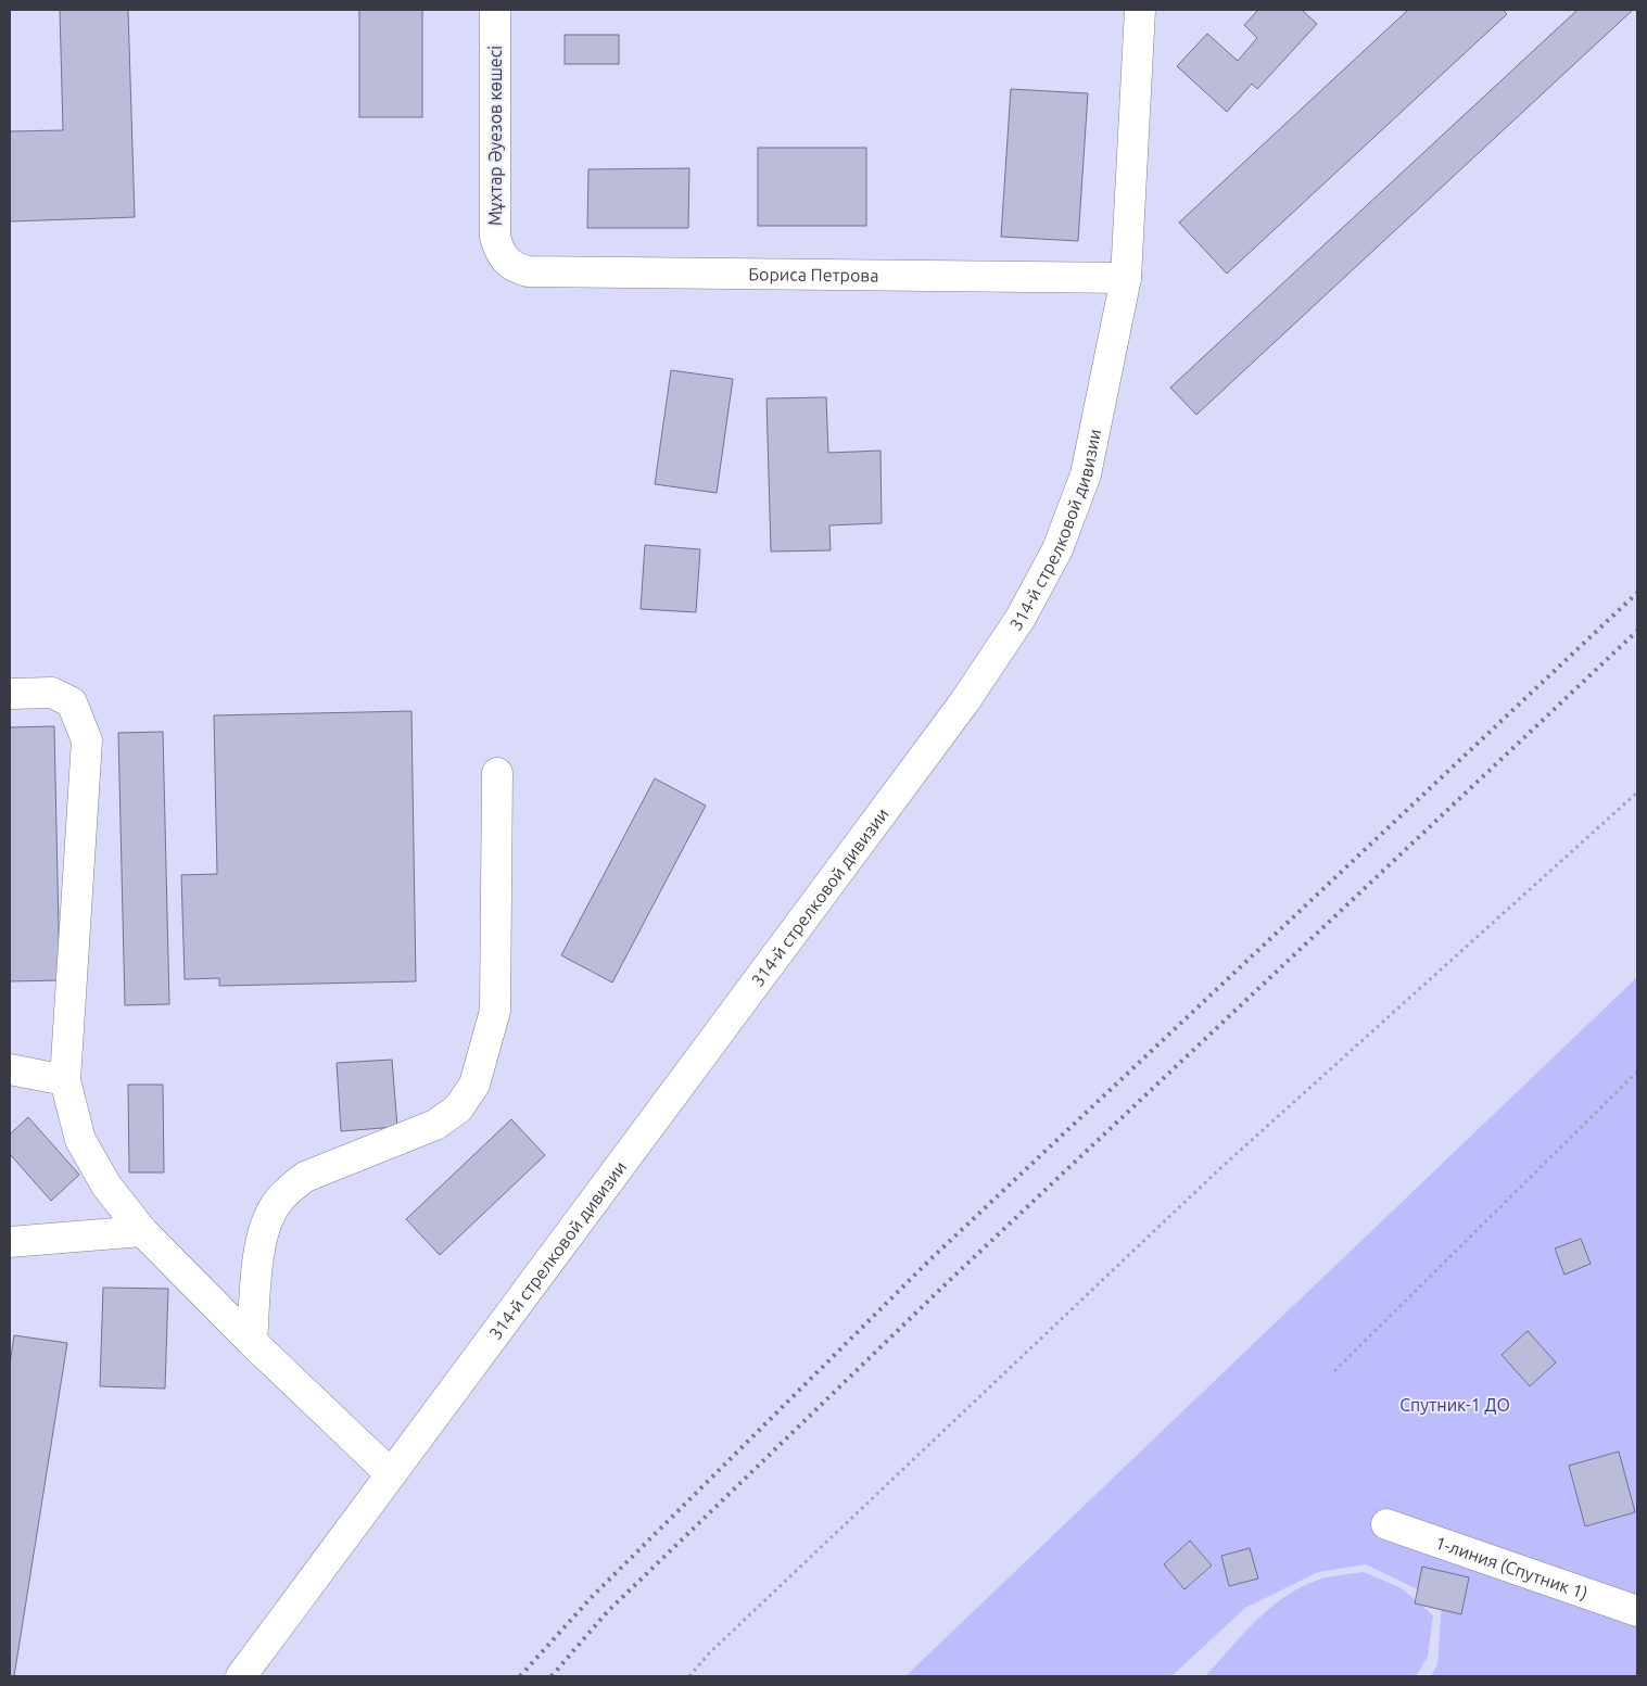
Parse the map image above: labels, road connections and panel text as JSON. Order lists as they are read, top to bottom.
{
  "streets": {
    "street": [
      "Мұхтар Әуезов көшесі",
      "Бориса Петрова",
      "314-й стрелковой дивизии",
      "1-линия (Спутник 1)"
    ]
  },
  "crossings": [
    ["Мұхтар Әуезов көшесі", "Бориса Петрова"],
    ["Бориса Петрова", "314-й стрелковой дивизии"]
  ],
  "parks": ["Спутник-1 ДО"]
}
